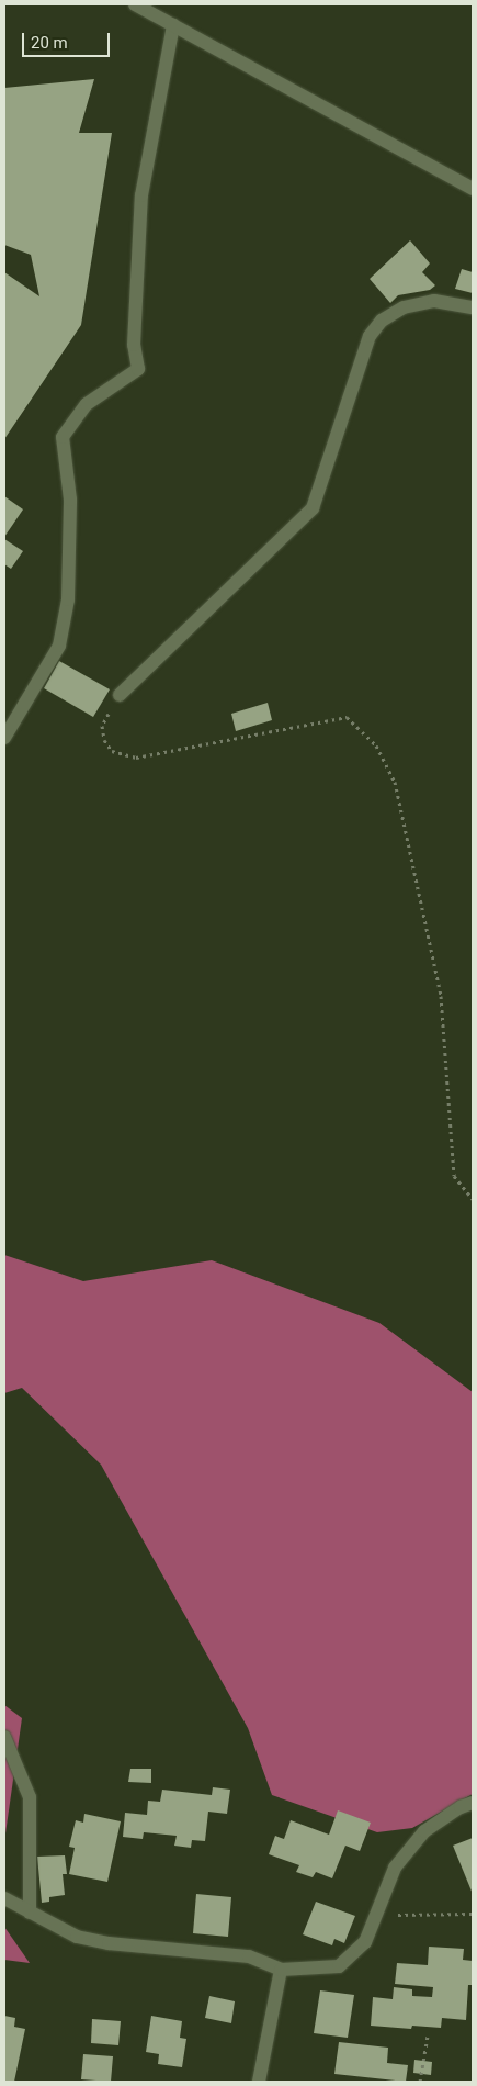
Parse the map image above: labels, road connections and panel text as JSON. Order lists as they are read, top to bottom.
{
  "scale_bar": "20 m"
}
